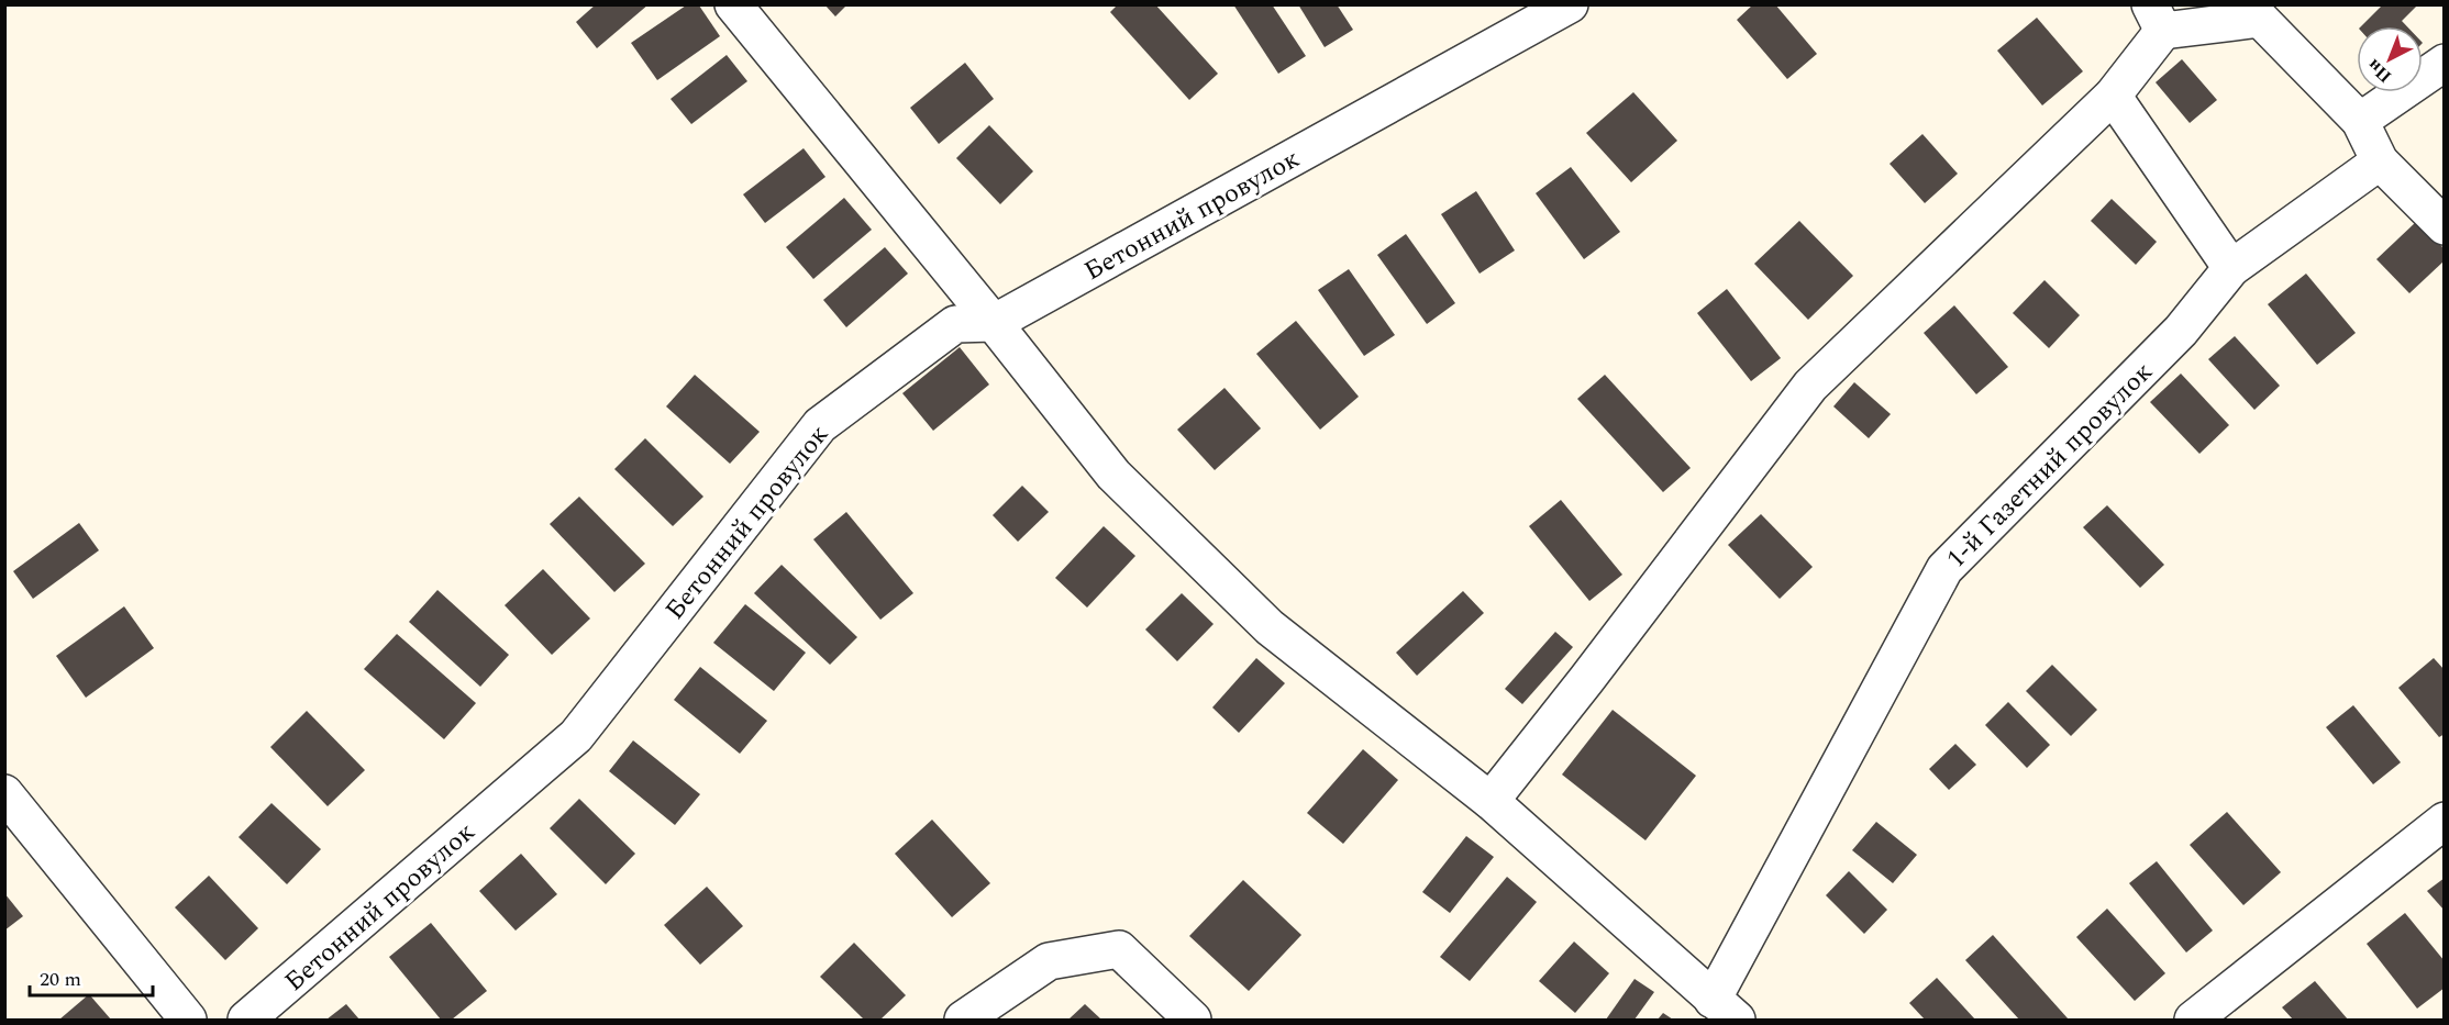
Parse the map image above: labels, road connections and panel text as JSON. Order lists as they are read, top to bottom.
{
  "streets": {
    "street": ["Бетонний провулок", "1-й Газетний провулок"]
  },
  "scale_bar": "20 m",
  "north": "bottom left"
}
